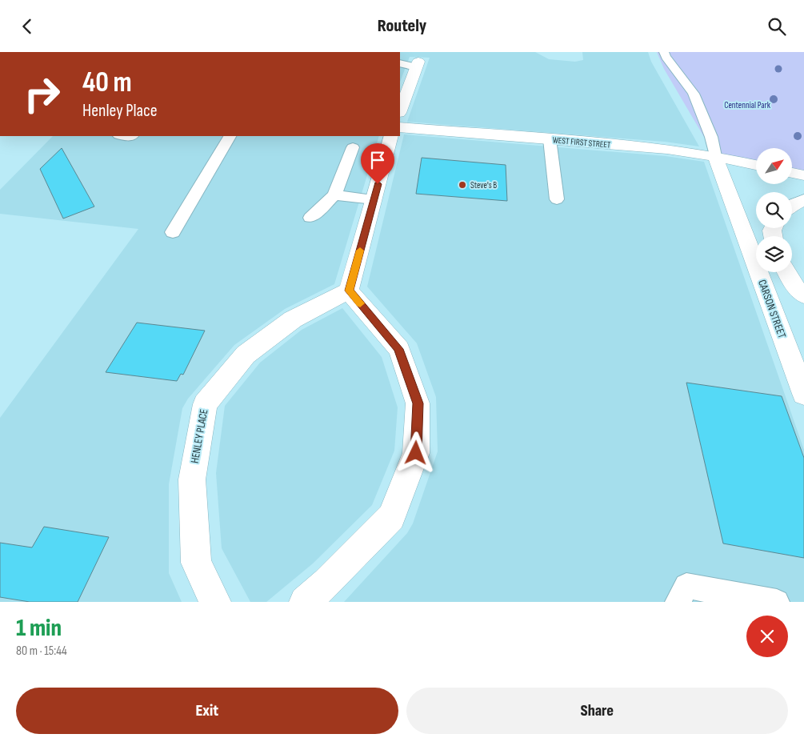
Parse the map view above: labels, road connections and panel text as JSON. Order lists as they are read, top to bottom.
{
  "streets": {
    "street": ["WEST FIRST STREET", "CARSON STREET", "HENLEY PLACE"]
  },
  "crossings": [
    ["WEST FIRST STREET", "CARSON STREET"]
  ],
  "parks": ["Centennial Park"],
  "places": ["Steve's B"],
  "north": "top right",
  "page": {
    "header": "Routely",
    "turn": ["40 m", "Henley Place"],
    "heading": ["1 min", "80 m · 15:44"],
    "buttons": ["Exit", "Share"]
  }
}
